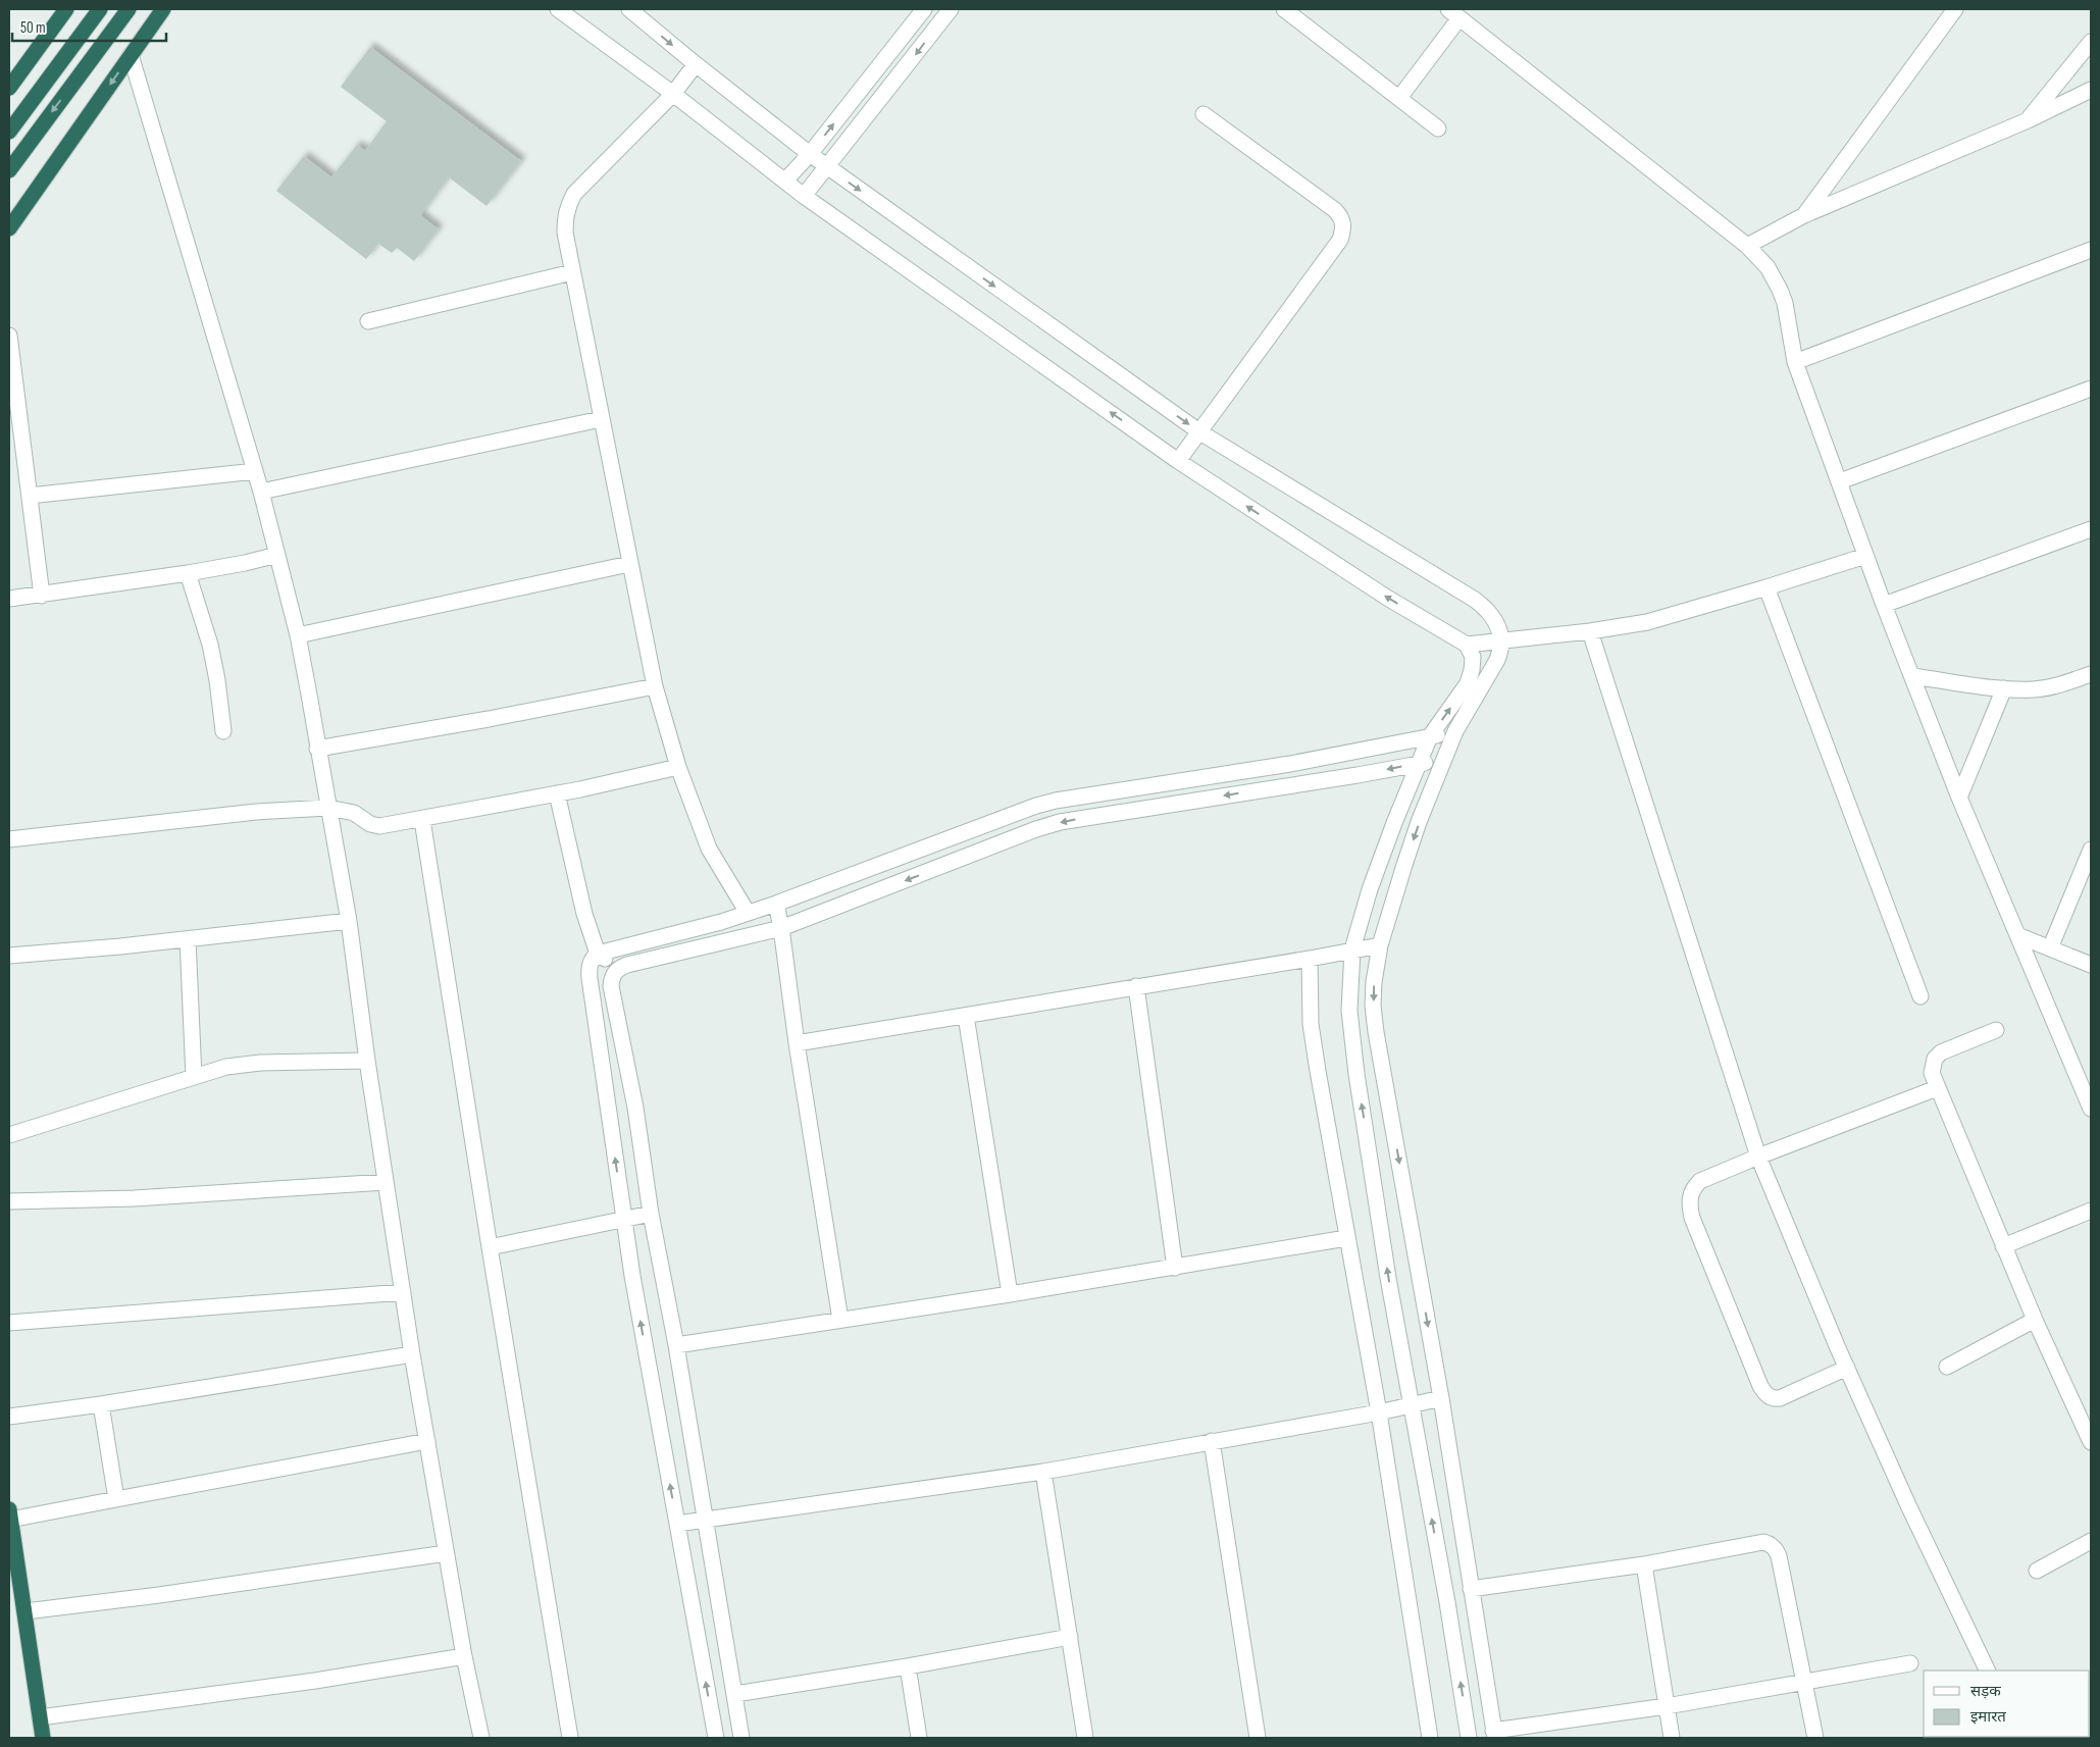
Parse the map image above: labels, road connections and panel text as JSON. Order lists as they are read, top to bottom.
{
  "legend": ["सड़क", "इमारत"],
  "scale_bar": "50 m"
}
